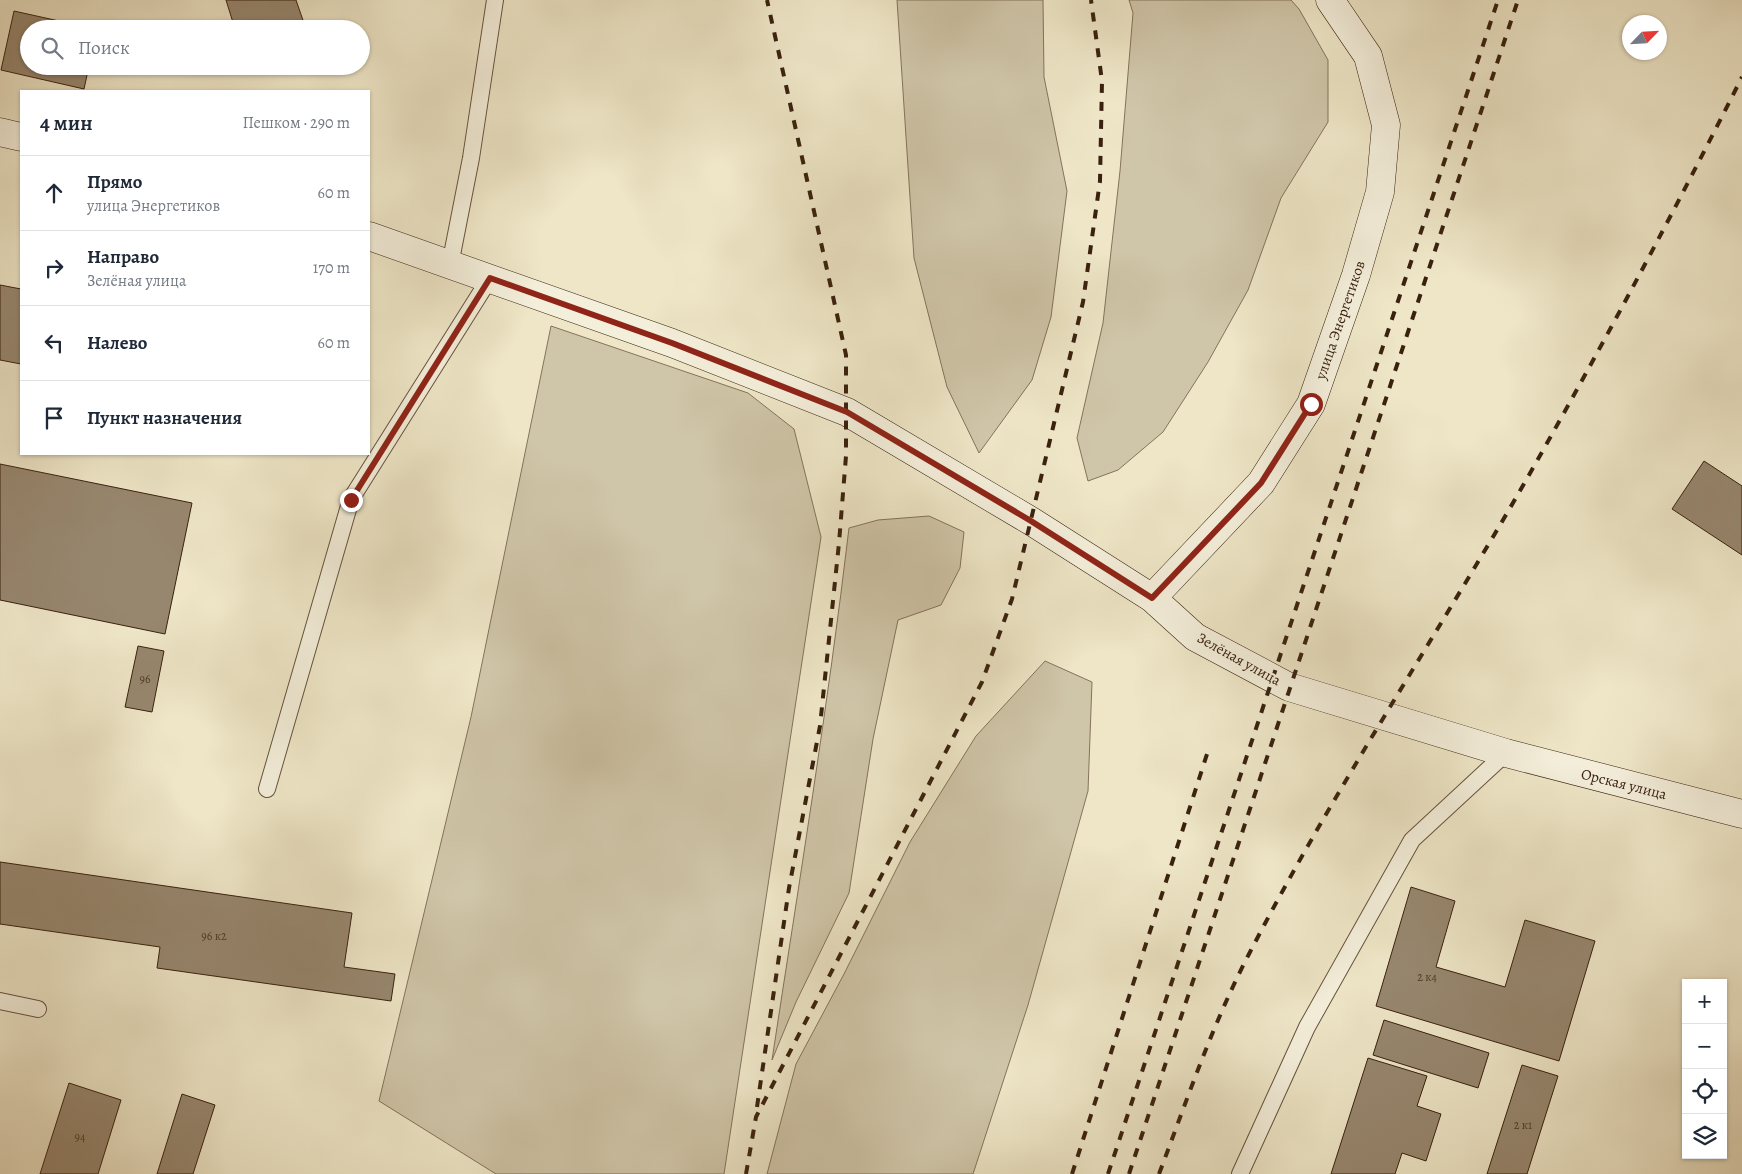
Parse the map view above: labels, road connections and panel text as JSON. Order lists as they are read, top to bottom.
{
  "streets": {
    "street": ["улица Энергетиков", "Зелёная улица", "Орская улица"]
  },
  "crossings": [
    ["улица Энергетиков", "Зелёная улица"],
    ["Зелёная улица", "Орская улица"]
  ],
  "house_numbers": [
    "96",
    "96 к2",
    "2 к4",
    "2 к1",
    "94"
  ],
  "north": "top right",
  "page": {
    "search": "Поиск",
    "heading": ["4 мин", "Пешком · 290 m"],
    "list": [
      ["Прямо", "улица Энергетиков", "60 m"],
      ["Направо", "Зелёная улица", "170 m"],
      ["Налево", "60 m"],
      "Пункт назначения"
    ],
    "map_buttons": ["+", "−"]
  }
}
